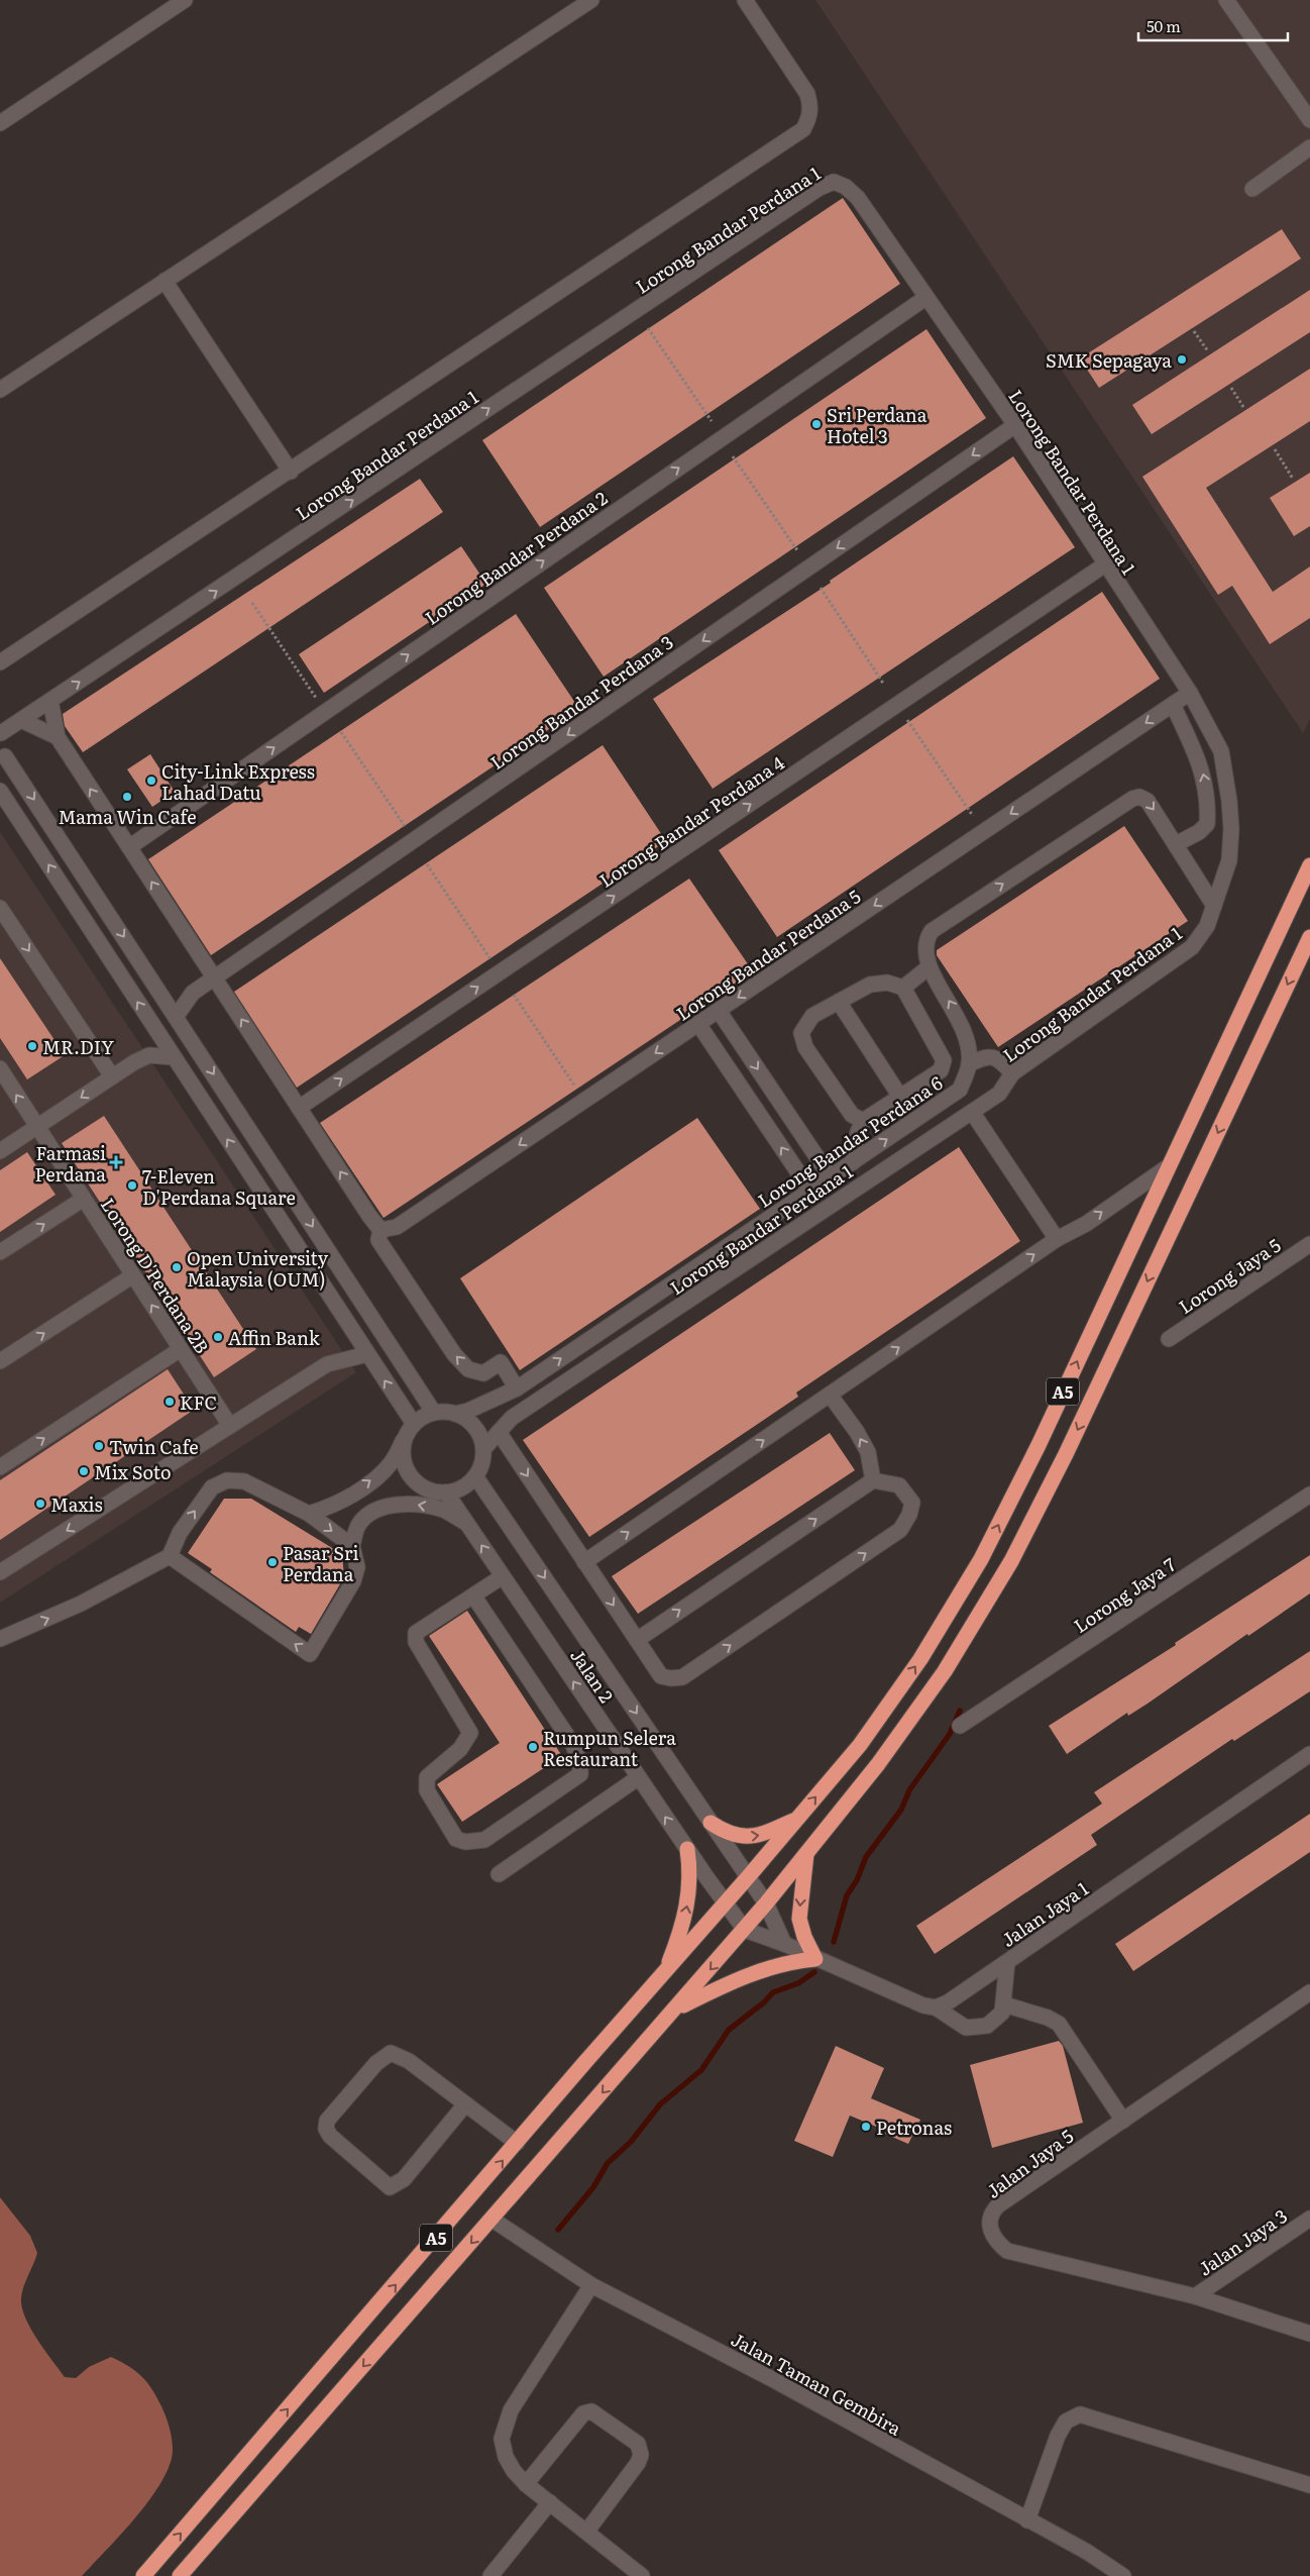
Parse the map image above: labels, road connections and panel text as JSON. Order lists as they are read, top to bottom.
{
  "streets": {
    "highway": ["A5"],
    "street": [
      "Lorong Bandar Perdana 1",
      "Lorong Bandar Perdana 2",
      "Lorong Bandar Perdana 3",
      "Lorong Bandar Perdana 4",
      "Lorong Bandar Perdana 5",
      "Lorong Bandar Perdana 6",
      "Lorong D'Perdana 2B",
      "Lorong Jaya 5",
      "Lorong Jaya 7",
      "Jalan 2",
      "Jalan Jaya 1",
      "Jalan Jaya 5",
      "Jalan Jaya 3",
      "Jalan Taman Gembira"
    ]
  },
  "crossings": [
    ["Lorong Bandar Perdana 1", "Lorong Bandar Perdana 2"],
    ["Lorong Bandar Perdana 1", "Lorong Bandar Perdana 3"],
    ["Lorong Bandar Perdana 1", "Lorong Bandar Perdana 4"],
    ["Lorong Bandar Perdana 1", "Lorong Bandar Perdana 5"],
    ["Lorong Bandar Perdana 1", "Lorong Bandar Perdana 6"],
    ["Lorong Bandar Perdana 1", "Jalan 2"],
    ["Lorong Bandar Perdana 6", "Jalan 2"],
    ["A5", "Jalan 2"],
    ["A5", "Jalan Taman Gembira"],
    ["Jalan Jaya 5", "Jalan Jaya 3"]
  ],
  "one_way": [
    "Lorong Bandar Perdana 2",
    "Lorong Bandar Perdana 3",
    "Lorong Bandar Perdana 4",
    "Lorong Bandar Perdana 5",
    "Lorong Bandar Perdana 6"
  ],
  "places": {
    "other": [
      "SMK Sepagaya",
      "Sri Perdana Hotel 3",
      "City-Link Express Lahad Datu",
      "Mama Win Cafe",
      "MR.DIY",
      "7-Eleven D'Perdana Square",
      "Open University Malaysia (OUM)",
      "Affin Bank",
      "KFC",
      "Twin Cafe",
      "Mix Soto",
      "Maxis",
      "Pasar Sri Perdana",
      "Rumpun Selera Restaurant",
      "Petronas"
    ],
    "health": ["Farmasi Perdana"]
  },
  "scale_bar": "50 m"
}
